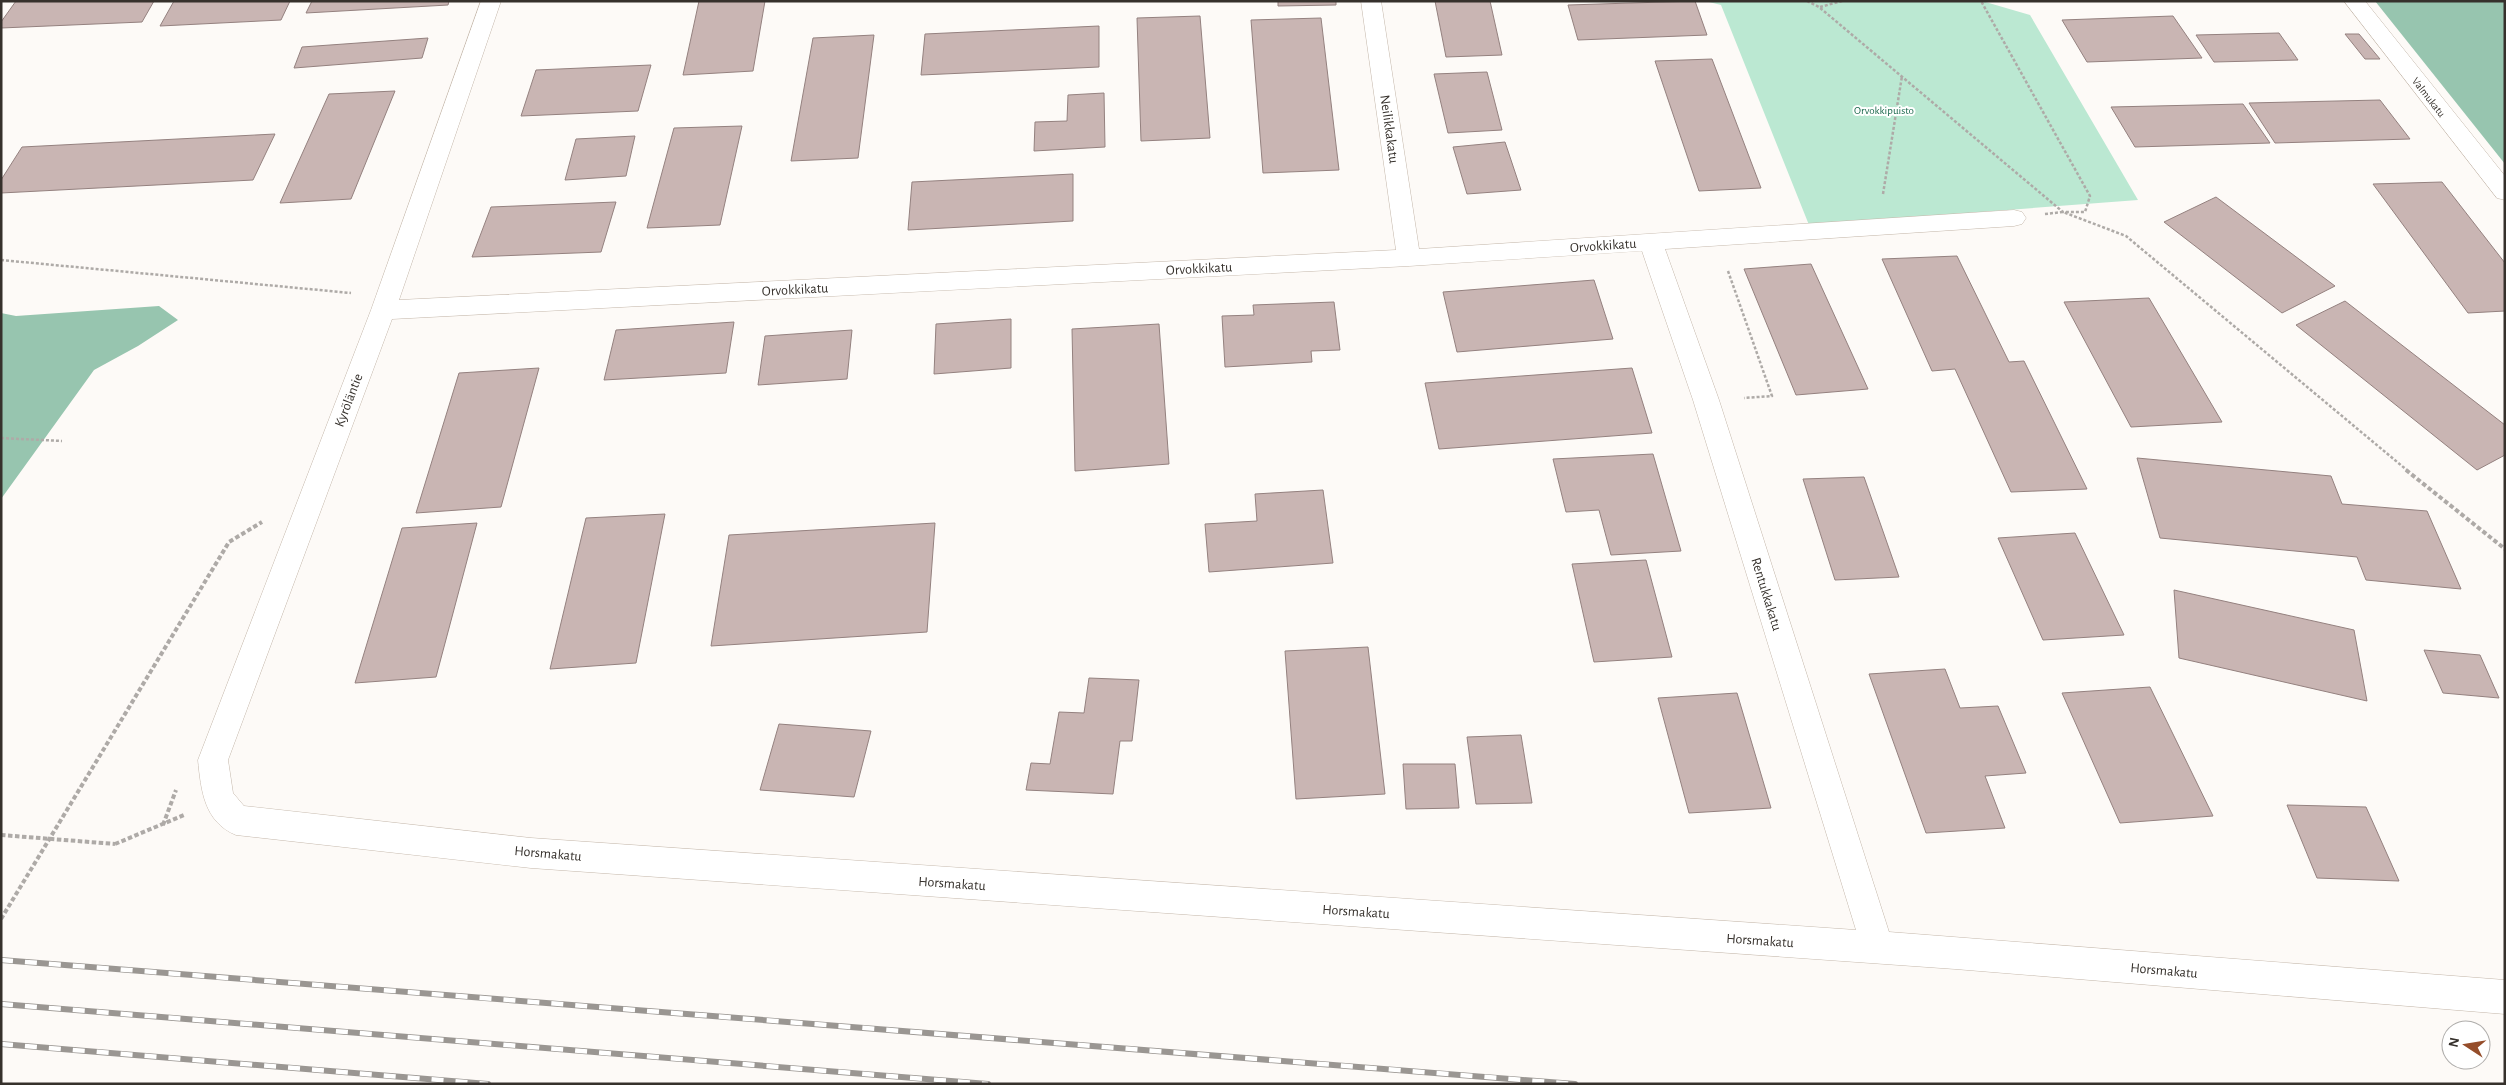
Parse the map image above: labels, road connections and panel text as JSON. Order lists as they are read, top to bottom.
{
  "streets": {
    "street": [
      "Valmukatu",
      "Neilikkakatu",
      "Orvokkikatu",
      "Kyröläntie",
      "Rentukkakatu",
      "Horsmakatu"
    ]
  },
  "crossings": [
    ["Neilikkakatu", "Orvokkikatu"],
    ["Orvokkikatu", "Kyröläntie"],
    ["Orvokkikatu", "Rentukkakatu"],
    ["Kyröläntie", "Horsmakatu"],
    ["Rentukkakatu", "Horsmakatu"]
  ],
  "parks": ["Orvokkipuisto"],
  "north": "left"
}
